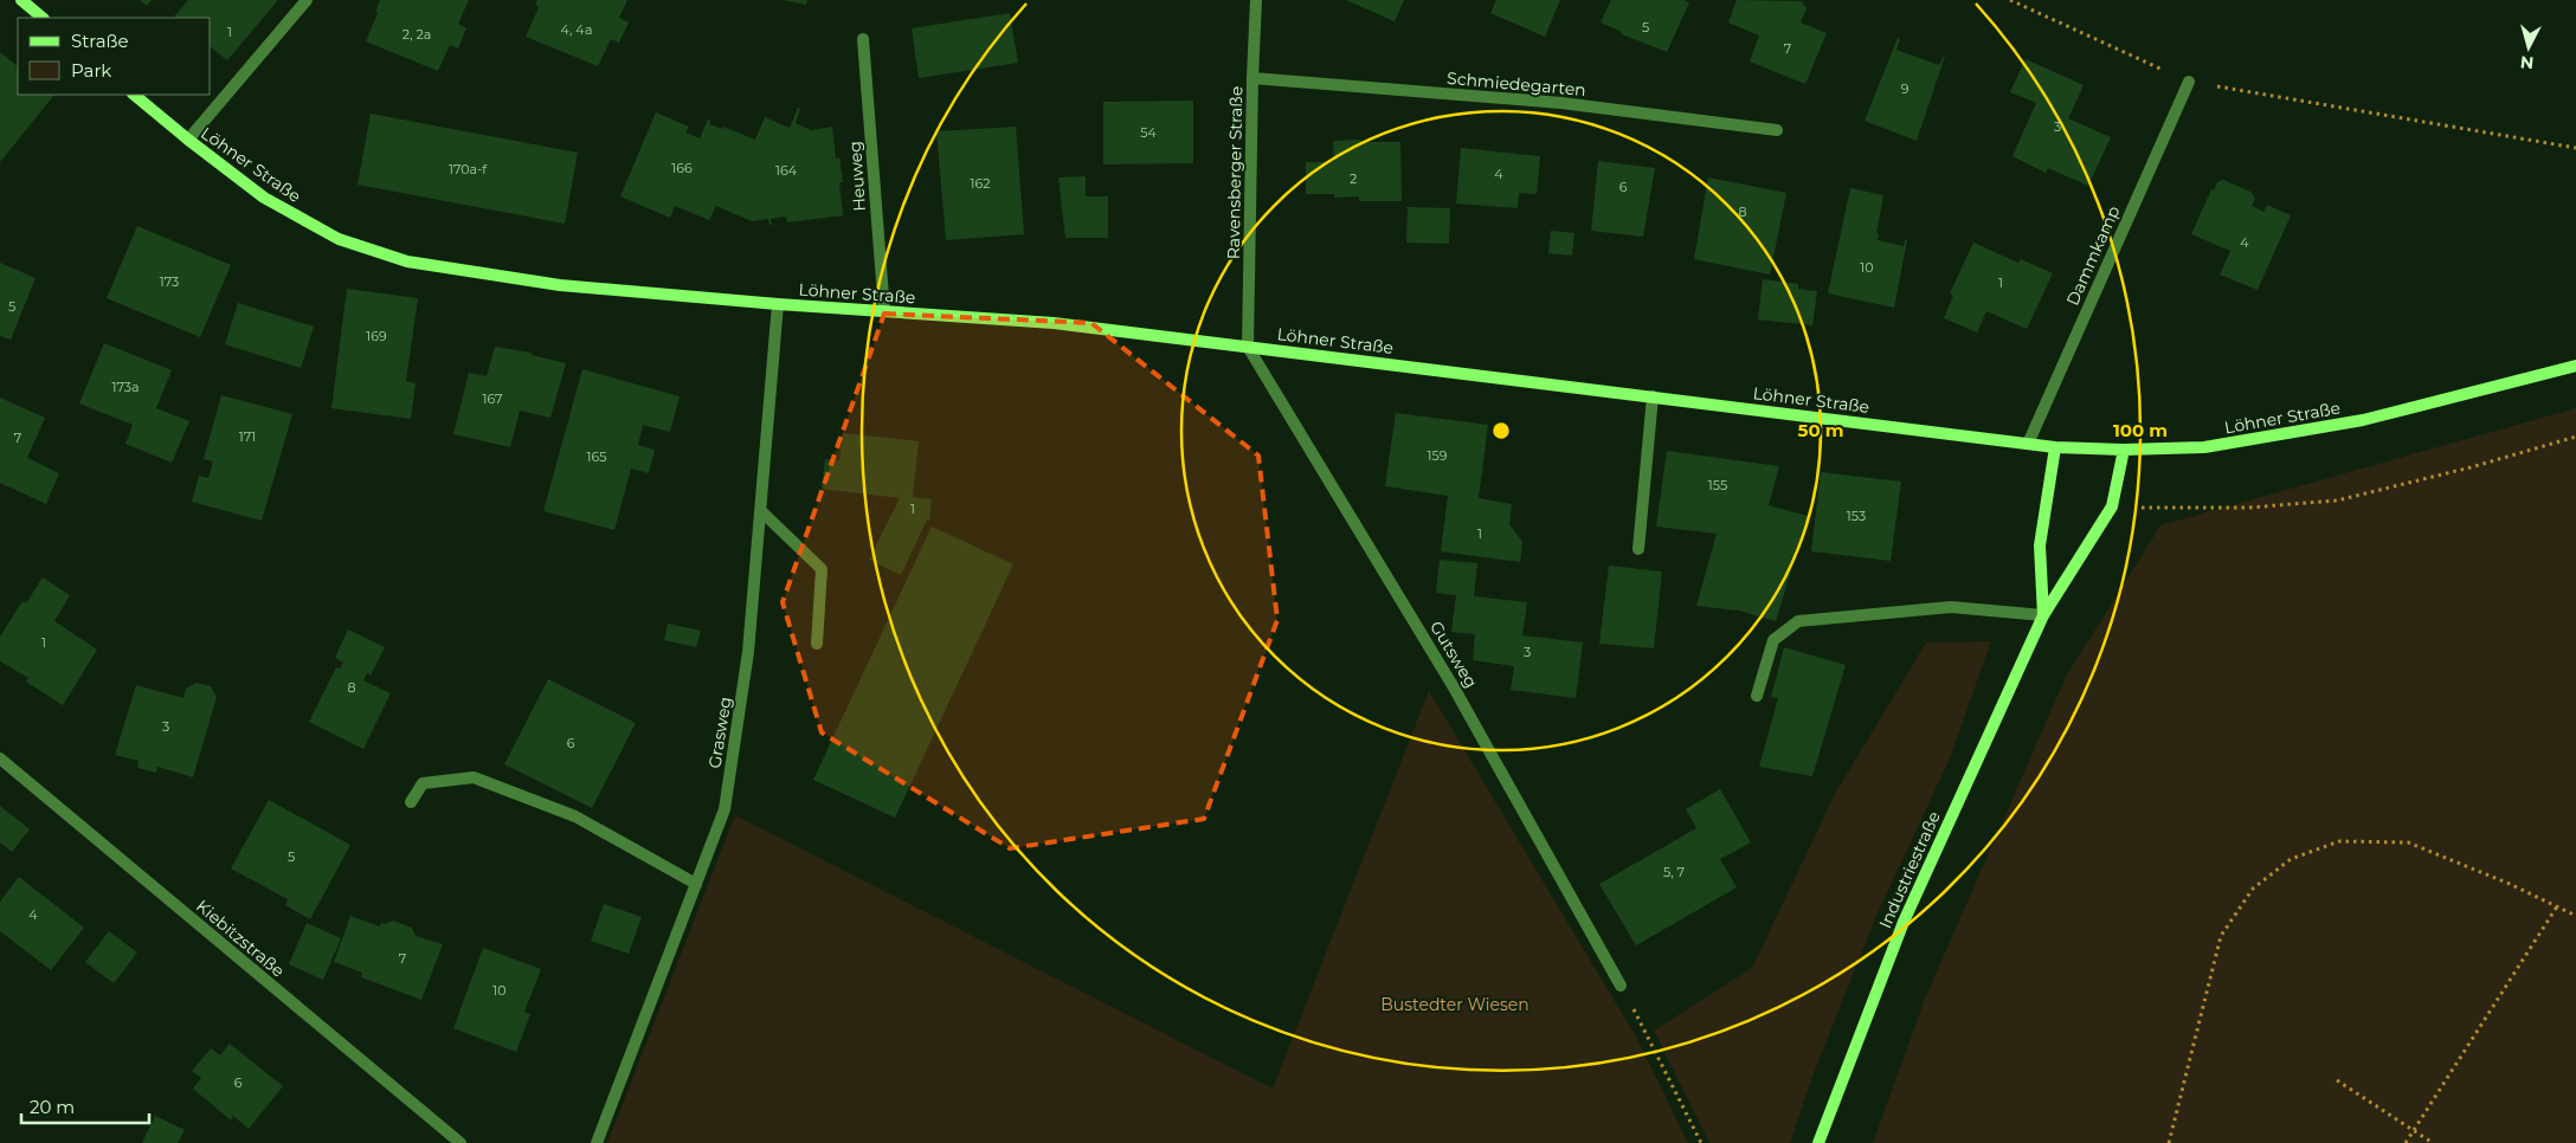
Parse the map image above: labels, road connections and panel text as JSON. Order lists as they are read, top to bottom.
{
  "streets": {
    "main road": ["Löhner Straße", "Industriestraße"],
    "street": [
      "Schmiedegarten",
      "Ravensberger Straße",
      "Heuweg",
      "Dammkamp",
      "Gutsweg",
      "Grasweg",
      "Kiebitzstraße"
    ]
  },
  "crossings": [
    ["Schmiedegarten", "Ravensberger Straße"],
    ["Löhner Straße", "Ravensberger Straße"],
    ["Löhner Straße", "Heuweg"],
    ["Löhner Straße", "Dammkamp"],
    ["Löhner Straße", "Gutsweg"],
    ["Löhner Straße", "Grasweg"],
    ["Löhner Straße", "Industriestraße"],
    ["Ravensberger Straße", "Gutsweg"]
  ],
  "parks": ["Bustedter Wiesen"],
  "house_numbers": [
    "5",
    "4, 4a",
    "1",
    "2, 2a",
    "7",
    "9",
    "3",
    "54",
    "166",
    "170a-f",
    "164",
    "4",
    "2",
    "162",
    "6",
    "8",
    "4",
    "10",
    "173",
    "1",
    "5",
    "169",
    "173a",
    "167",
    "171",
    "7",
    "159",
    "165",
    "155",
    "1",
    "153",
    "1",
    "1",
    "3",
    "8",
    "3",
    "6",
    "5",
    "5, 7",
    "4",
    "7",
    "10",
    "6"
  ],
  "legend": ["Straße", "Park"],
  "scale_bar": "20 m",
  "north": "bottom",
  "rings": ["50 m", "100 m"]
}
